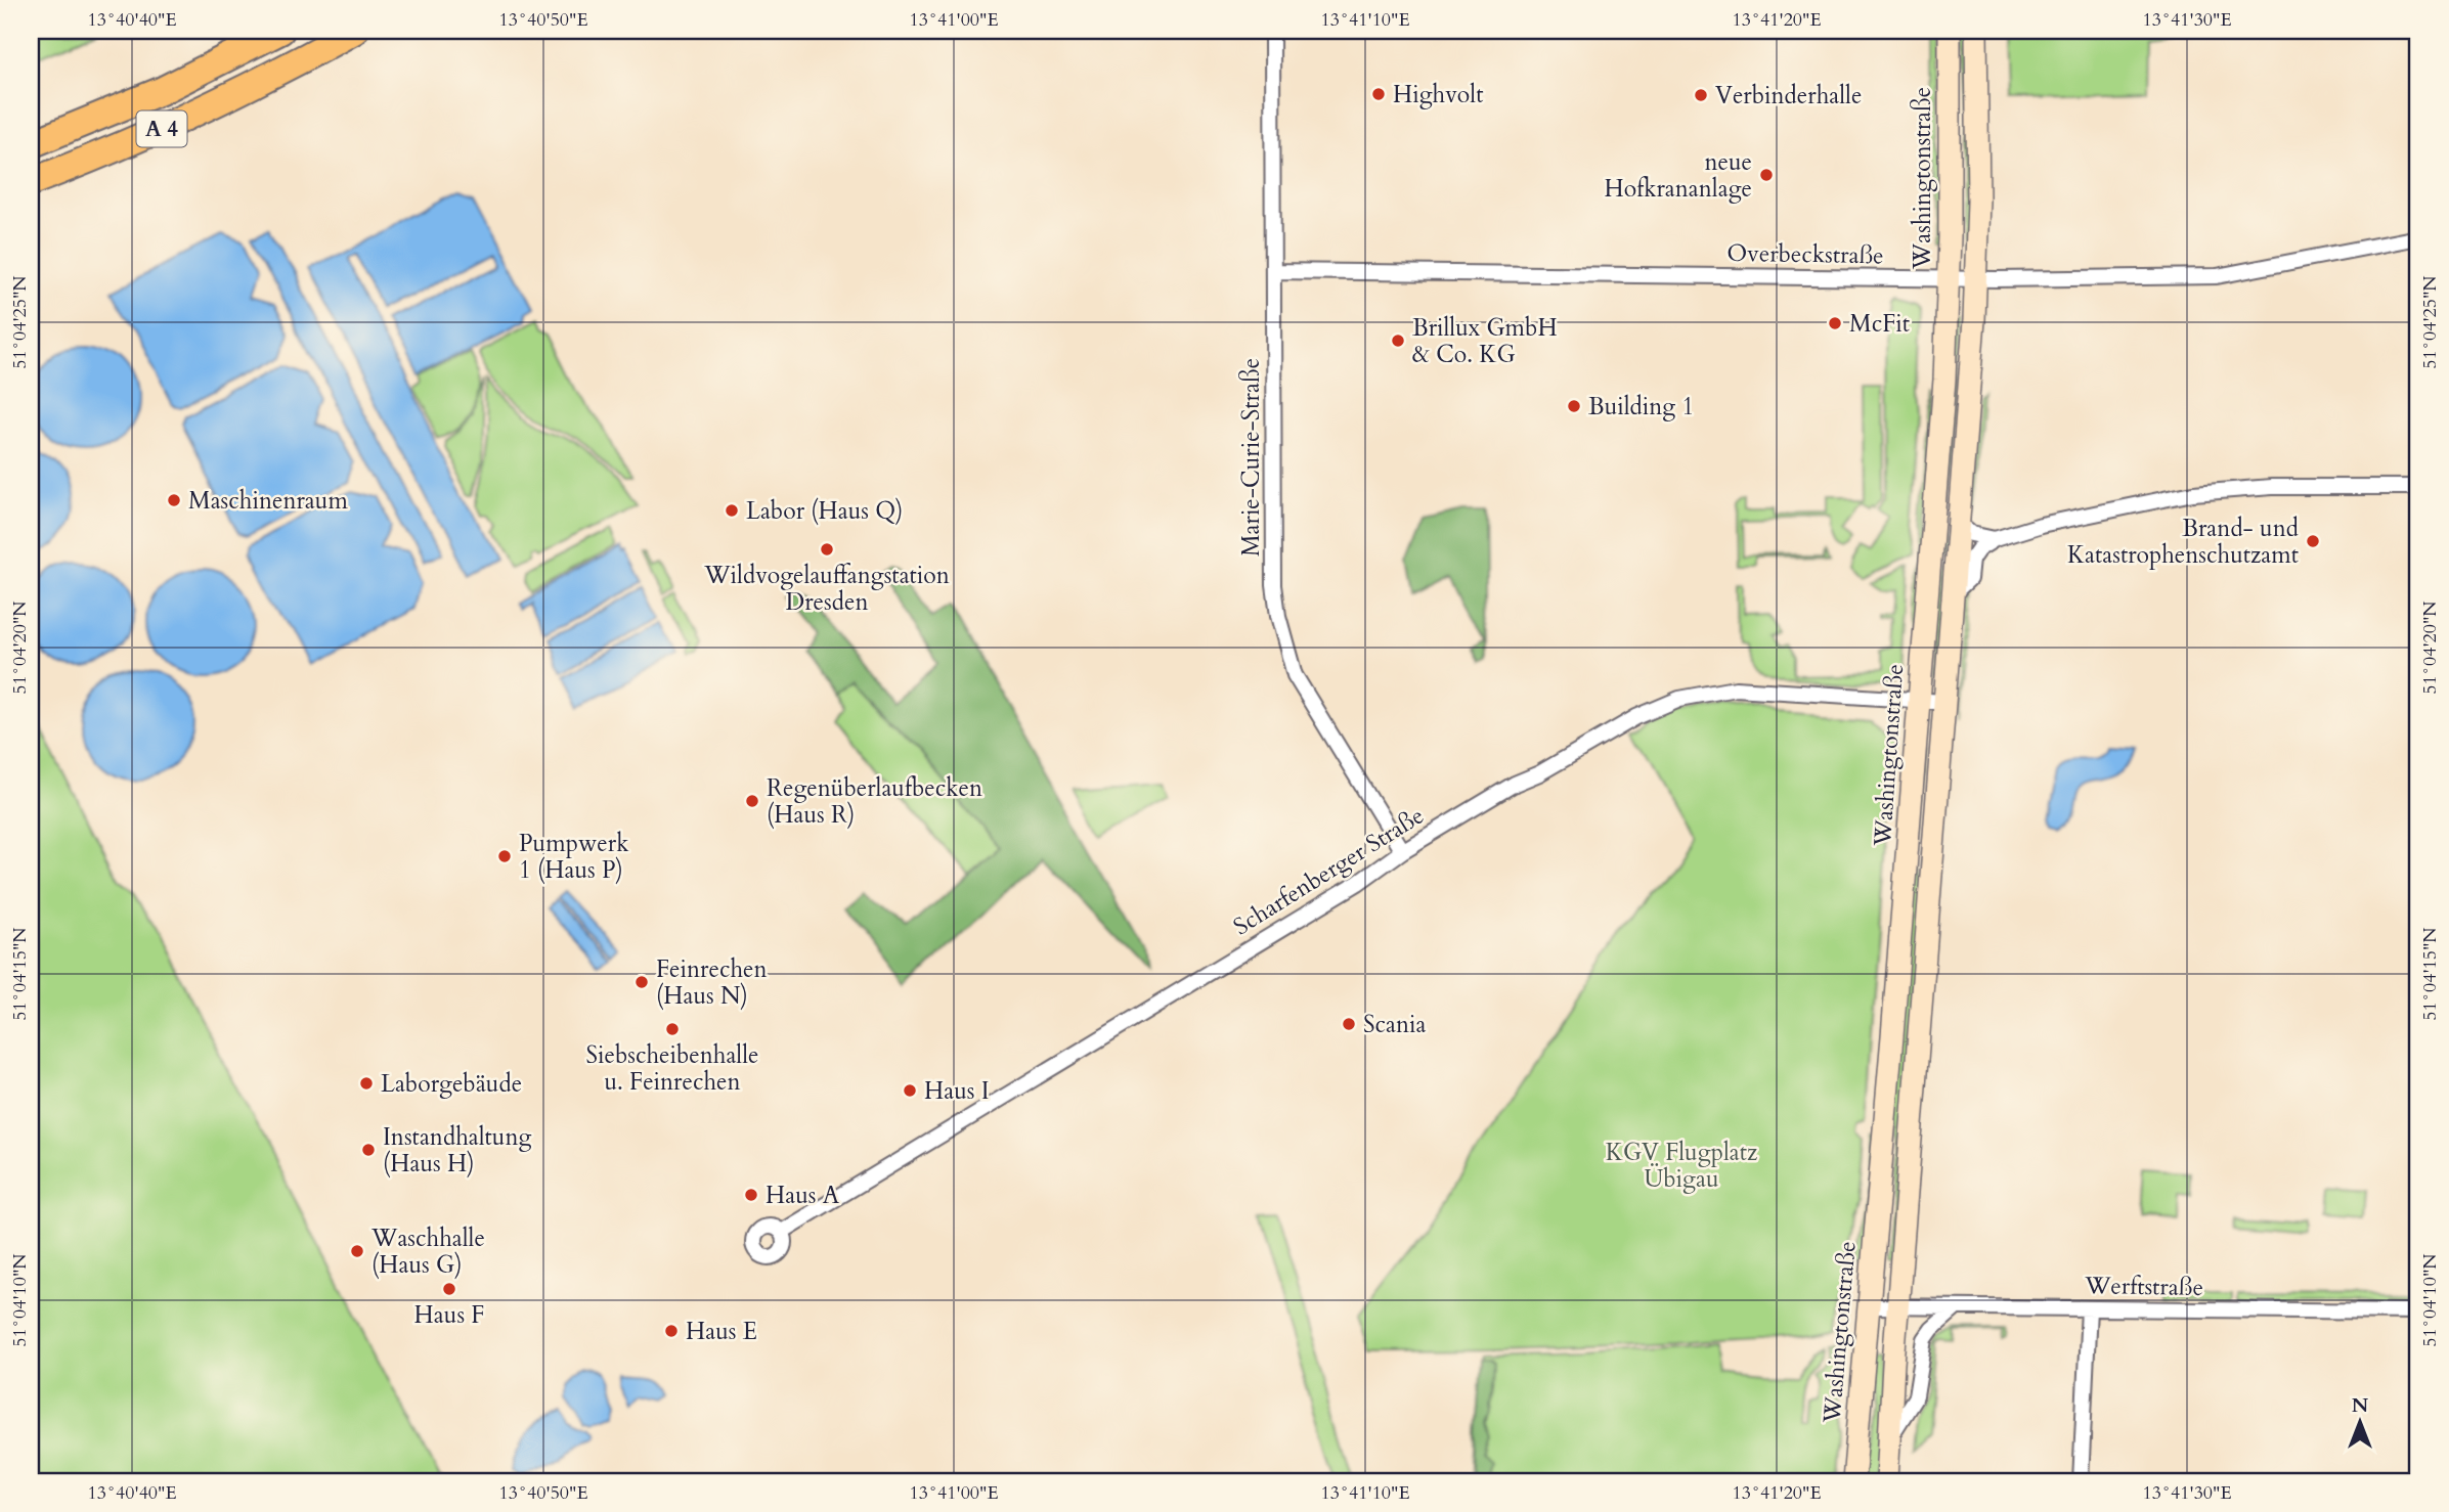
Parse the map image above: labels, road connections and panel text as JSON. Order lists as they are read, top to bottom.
{
  "streets": {
    "highway": ["A 4"],
    "main road": ["Washingtonstraße"],
    "street": [
      "Overbeckstraße",
      "Marie-Curie-Straße",
      "Scharfenberger Straße",
      "Werftstraße"
    ]
  },
  "crossings": [
    ["Washingtonstraße", "Overbeckstraße"],
    ["Washingtonstraße", "Scharfenberger Straße"],
    ["Washingtonstraße", "Werftstraße"],
    ["Overbeckstraße", "Marie-Curie-Straße"],
    ["Marie-Curie-Straße", "Scharfenberger Straße"]
  ],
  "parks": ["KGV Flugplatz Übigau"],
  "places": [
    "Highvolt",
    "Verbinderhalle",
    "neue Hofkrananlage",
    "McFit",
    "Brillux GmbH & Co. KG",
    "Building 1",
    "Maschinenraum",
    "Labor (Haus Q)",
    "Brand- und Katastrophenschutzamt",
    "Wildvogelauffangstation Dresden",
    "Regenüberlaufbecken (Haus R)",
    "Pumpwerk 1 (Haus P)",
    "Feinrechen (Haus N)",
    "Scania",
    "Siebscheibenhalle u. Feinrechen",
    "Laborgebäude",
    "Haus I",
    "Instandhaltung (Haus H)",
    "Haus A",
    "Waschhalle (Haus G)",
    "Haus F",
    "Haus E"
  ],
  "north": "top",
  "coordinates": [
    "13°40'40\"E",
    "13°40'50\"E",
    "13°41'00\"E",
    "13°41'10\"E",
    "13°41'20\"E",
    "13°41'30\"E",
    "51°04'25\"N",
    "51°04'20\"N",
    "51°04'15\"N",
    "51°04'10\"N"
  ]
}
